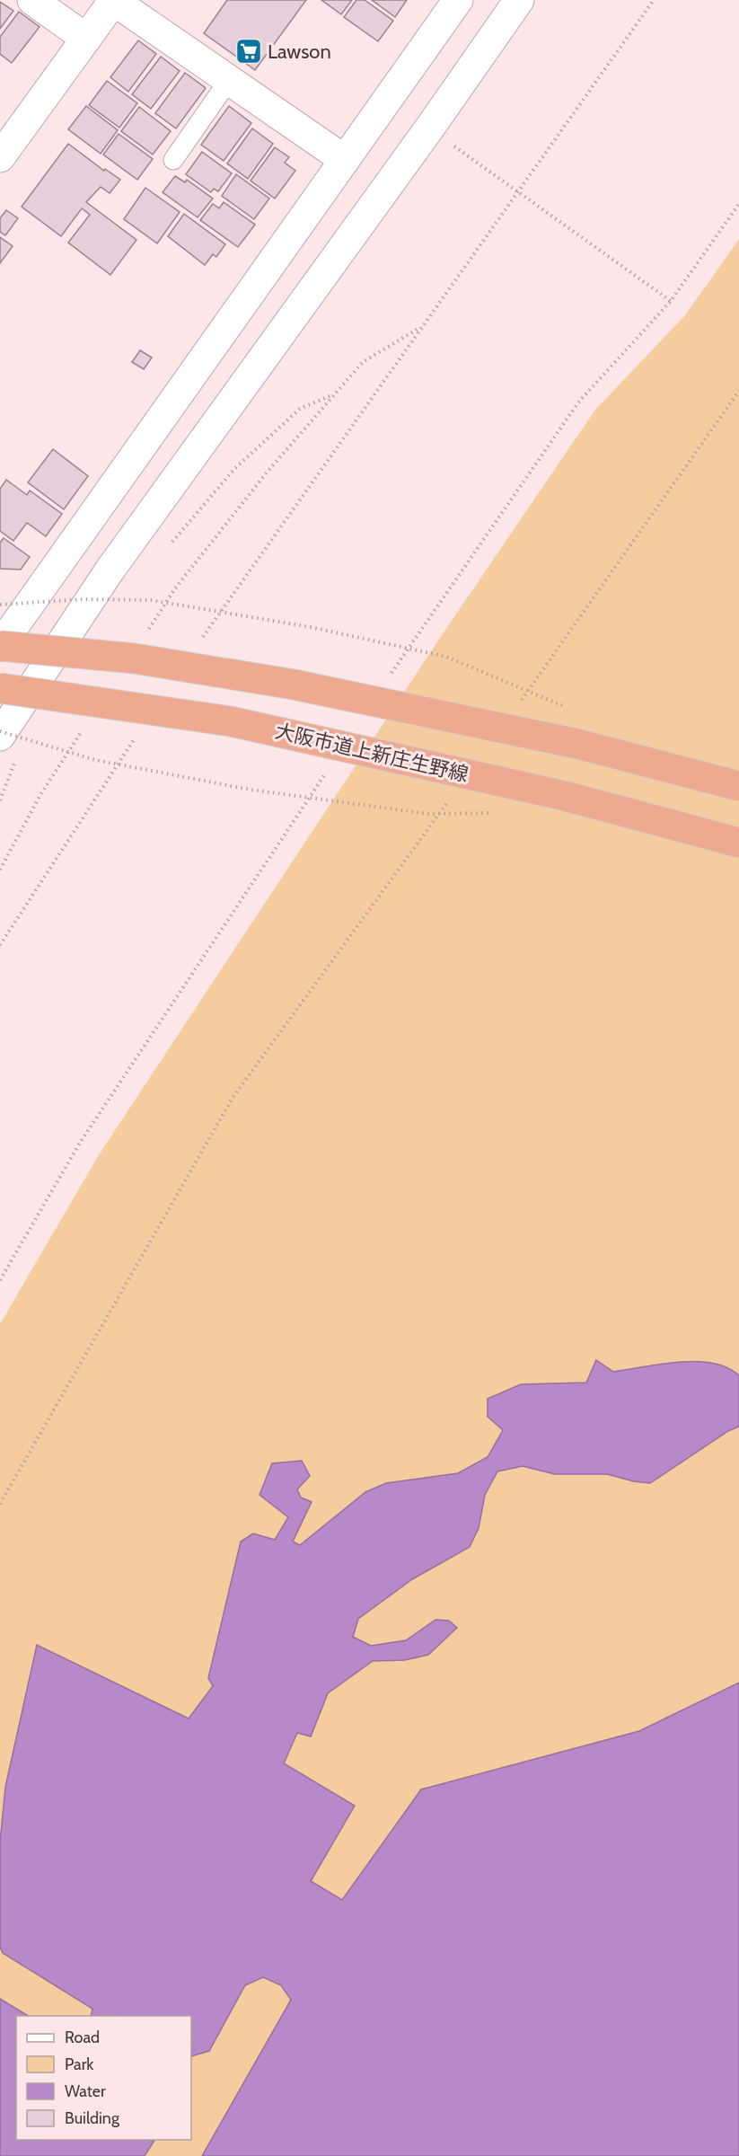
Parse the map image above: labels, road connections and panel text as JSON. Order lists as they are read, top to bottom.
{
  "streets": {
    "main road": ["大阪市道上新庄生野線"]
  },
  "places": {
    "supermarket": ["Lawson"]
  },
  "legend": [
    "Road",
    "Park",
    "Water",
    "Building"
  ]
}
